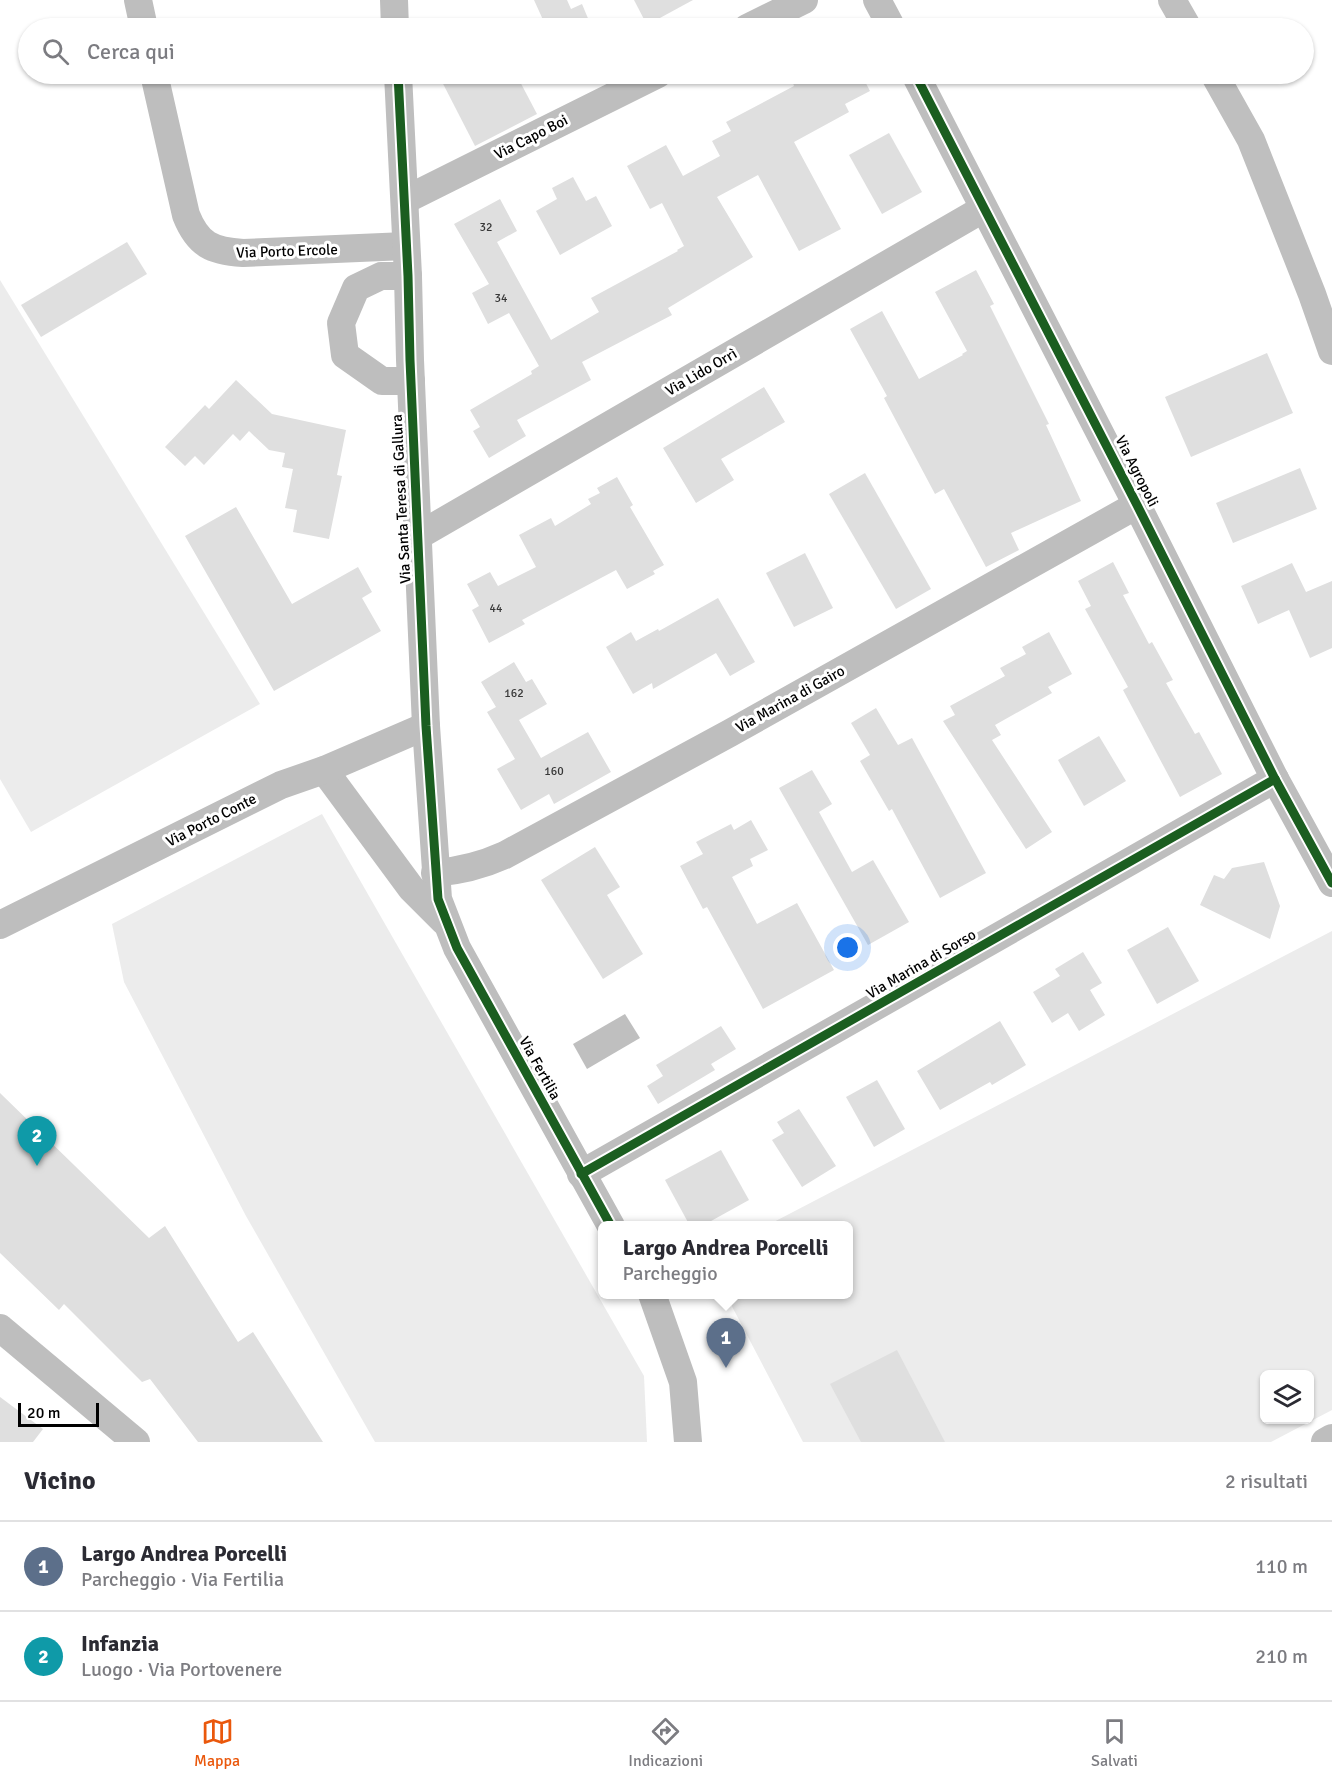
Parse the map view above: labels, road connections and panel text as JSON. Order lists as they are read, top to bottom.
{
  "streets": {
    "street": [
      "Via Capo Boi",
      "Via Porto Ercole",
      "Via Lido Orrì",
      "Via Agropoli",
      "Via Santa Teresa di Gallura",
      "Via Marina di Gairo",
      "Via Porto Conte",
      "Via Marina di Sorso",
      "Via Fertilia"
    ]
  },
  "crossings": [
    ["Via Capo Boi", "Via Santa Teresa di Gallura"],
    ["Via Porto Ercole", "Via Santa Teresa di Gallura"],
    ["Via Lido Orrì", "Via Agropoli"],
    ["Via Lido Orrì", "Via Santa Teresa di Gallura"],
    ["Via Agropoli", "Via Marina di Gairo"],
    ["Via Agropoli", "Via Marina di Sorso"],
    ["Via Santa Teresa di Gallura", "Via Marina di Gairo"],
    ["Via Santa Teresa di Gallura", "Via Porto Conte"],
    ["Via Santa Teresa di Gallura", "Via Fertilia"],
    ["Via Marina di Sorso", "Via Fertilia"]
  ],
  "house_numbers": [
    "32",
    "34",
    "44",
    "162",
    "160"
  ],
  "scale_bar": "20 m",
  "page": {
    "search": "Cerca qui",
    "pins": ["2", "1"],
    "popup": ["Largo Andrea Porcelli", "Parcheggio"],
    "scale": "20 m",
    "heading": ["Vicino", "2 risultati"],
    "list": [
      {
        "mark": "1",
        "name": "Largo Andrea Porcelli",
        "note": "Parcheggio · Via Fertilia",
        "value": "110 m"
      },
      {
        "mark": "2",
        "name": "Infanzia",
        "note": "Luogo · Via Portovenere",
        "value": "210 m"
      }
    ],
    "nav": ["Mappa", "Indicazioni", "Salvati"]
  }
}
